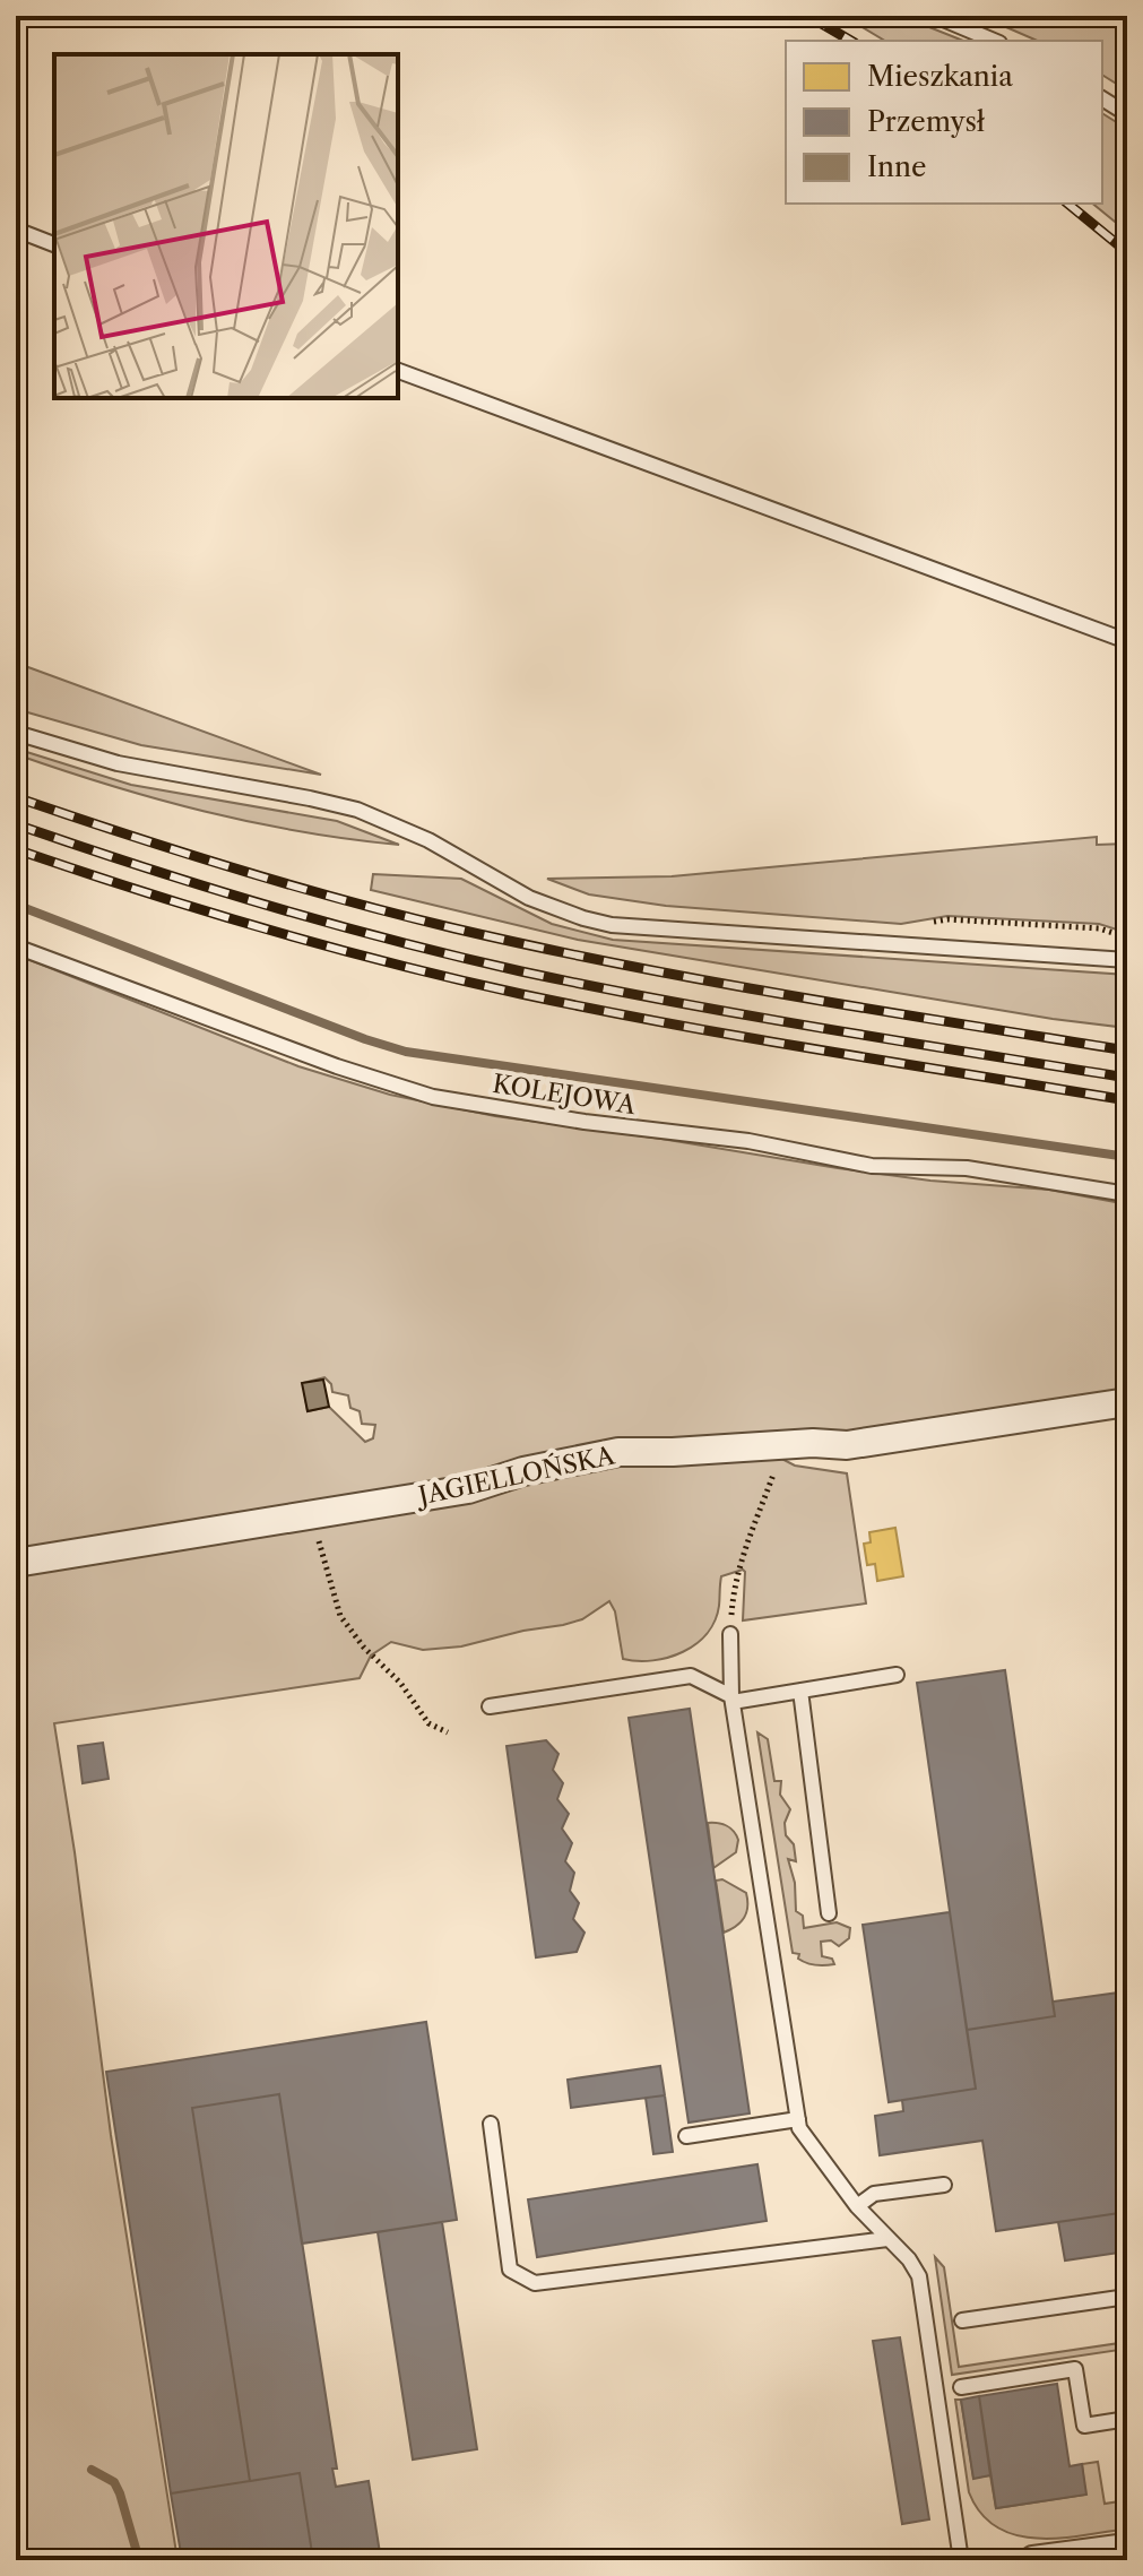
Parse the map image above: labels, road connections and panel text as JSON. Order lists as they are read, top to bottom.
{
  "streets": {
    "street": ["JAGIELLOŃSKA"],
    "lane": ["KOLEJOWA"]
  },
  "legend": ["Mieszkania", "Przemysł", "Inne"]
}
